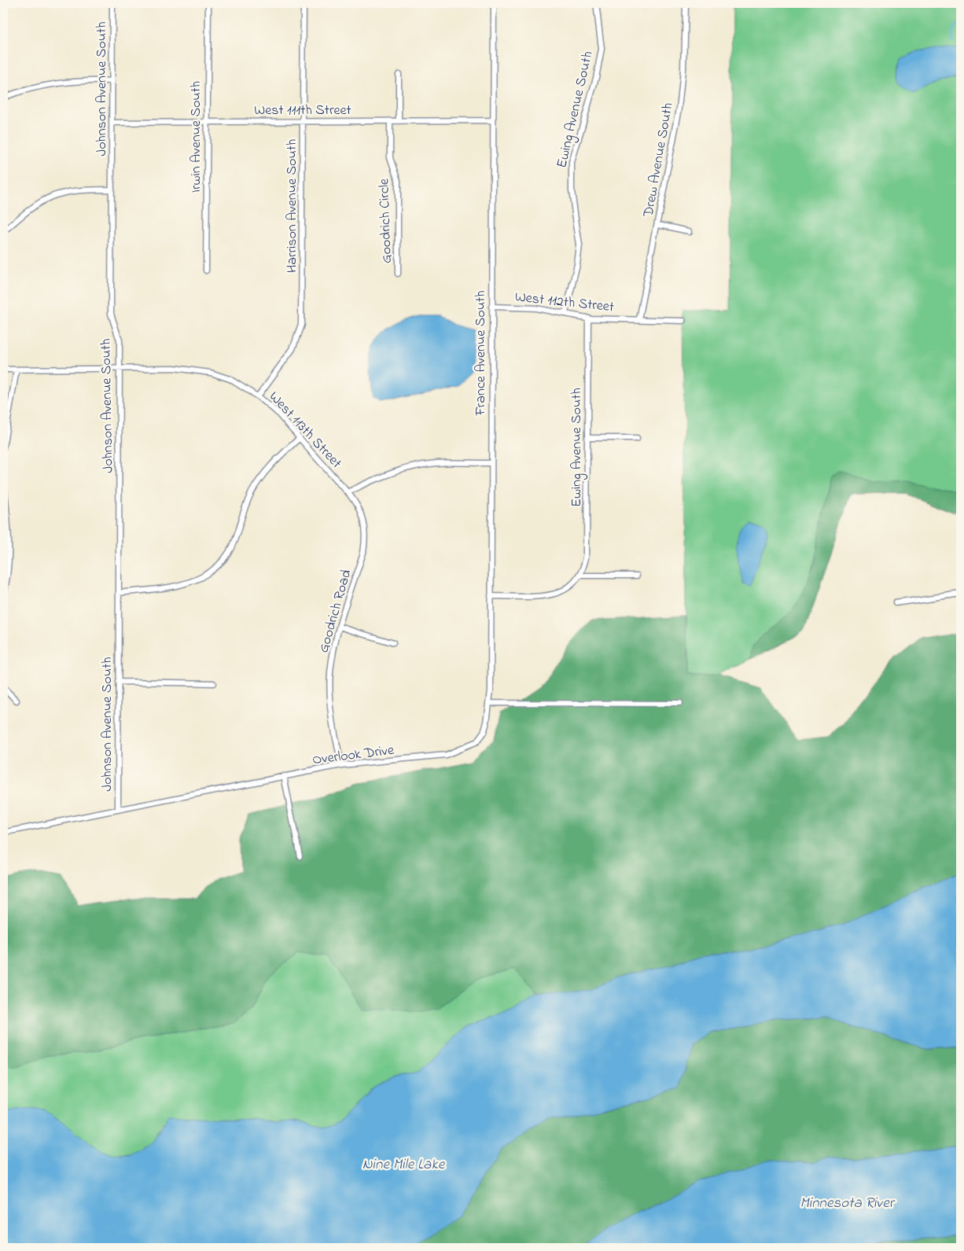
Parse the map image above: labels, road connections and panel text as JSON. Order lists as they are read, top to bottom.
{
  "streets": {
    "street": [
      "Johnson Avenue South",
      "West 111th Street",
      "Ewing Avenue South",
      "Irwin Avenue South",
      "Drew Avenue South",
      "Harrison Avenue South",
      "Goodrich Circle",
      "West 112th Street",
      "France Avenue South",
      "West 113th Street",
      "Goodrich Road",
      "Overlook Drive"
    ]
  },
  "crossings": [
    ["Johnson Avenue South", "West 111th Street"],
    ["Johnson Avenue South", "West 113th Street"],
    ["Johnson Avenue South", "Overlook Drive"],
    ["West 111th Street", "Irwin Avenue South"],
    ["West 111th Street", "Harrison Avenue South"],
    ["West 111th Street", "Goodrich Circle"],
    ["West 111th Street", "France Avenue South"],
    ["Ewing Avenue South", "West 112th Street"],
    ["Drew Avenue South", "West 112th Street"],
    ["Harrison Avenue South", "West 113th Street"],
    ["West 112th Street", "France Avenue South"],
    ["France Avenue South", "Overlook Drive"],
    ["West 113th Street", "Goodrich Road"],
    ["Goodrich Road", "Overlook Drive"]
  ],
  "water": ["Nine Mile Lake", "Minnesota River"]
}
